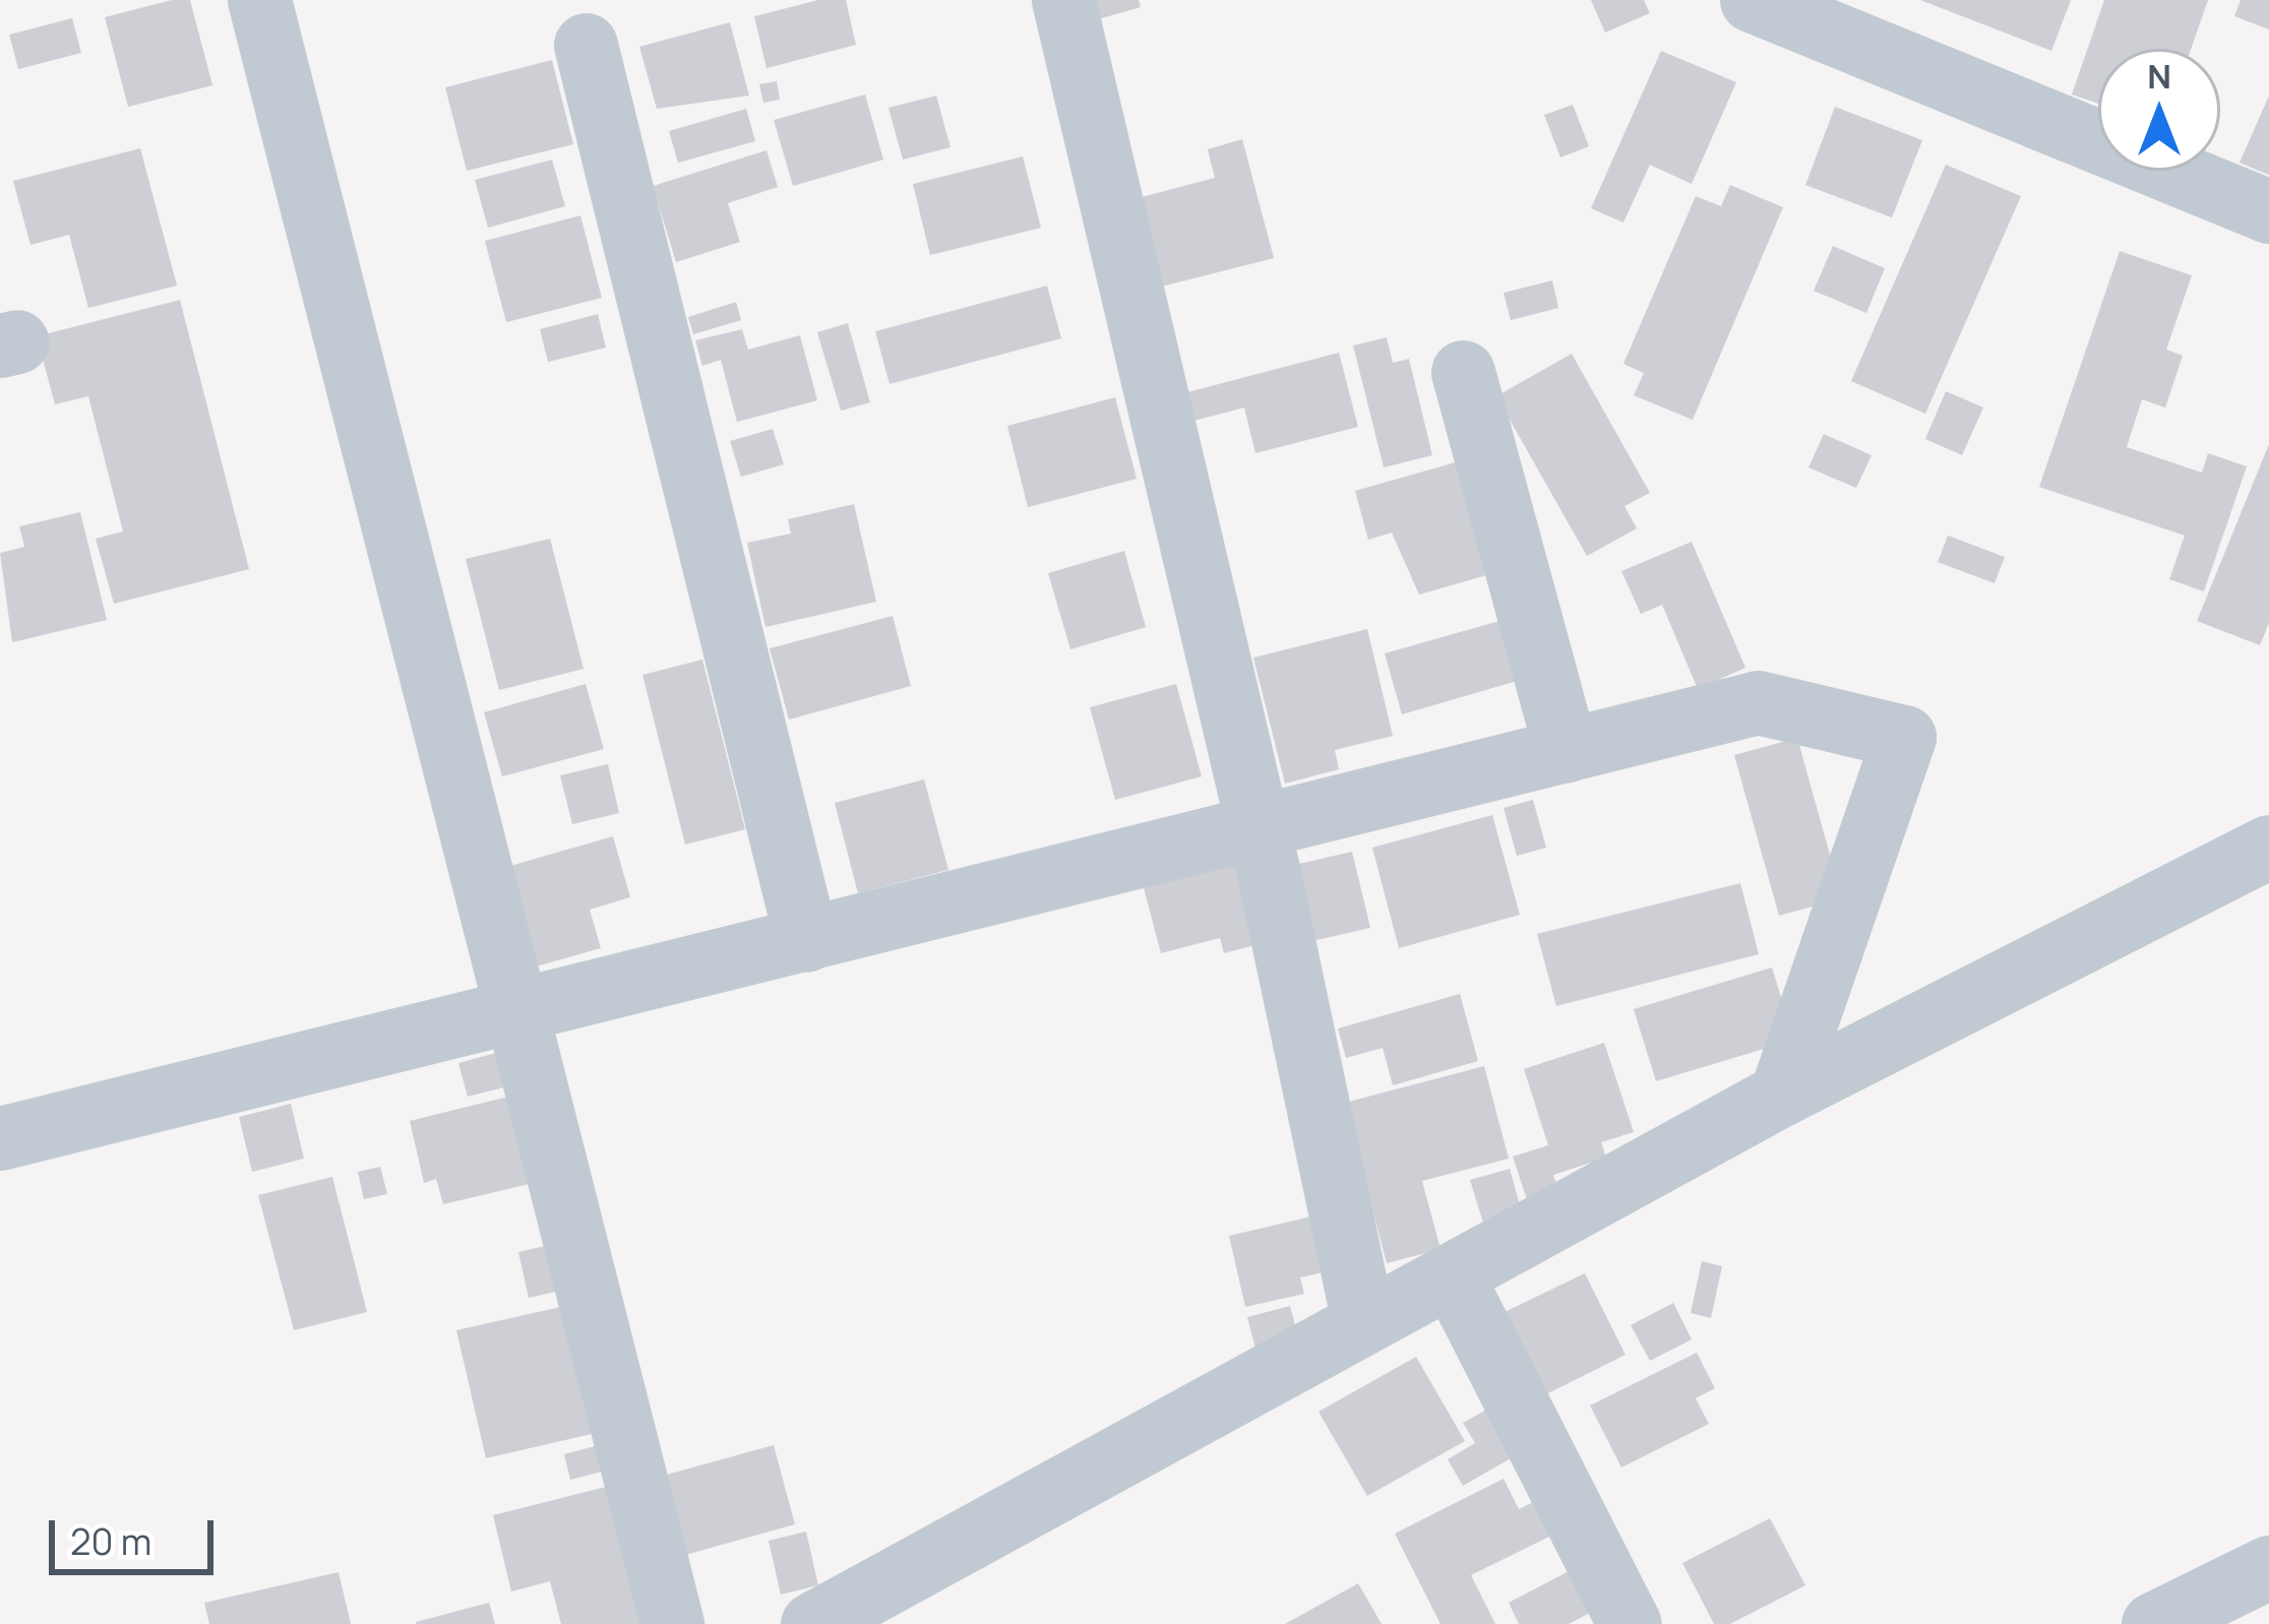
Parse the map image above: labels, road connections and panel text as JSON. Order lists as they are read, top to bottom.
{
  "scale_bar": "20 m",
  "north": "top"
}
